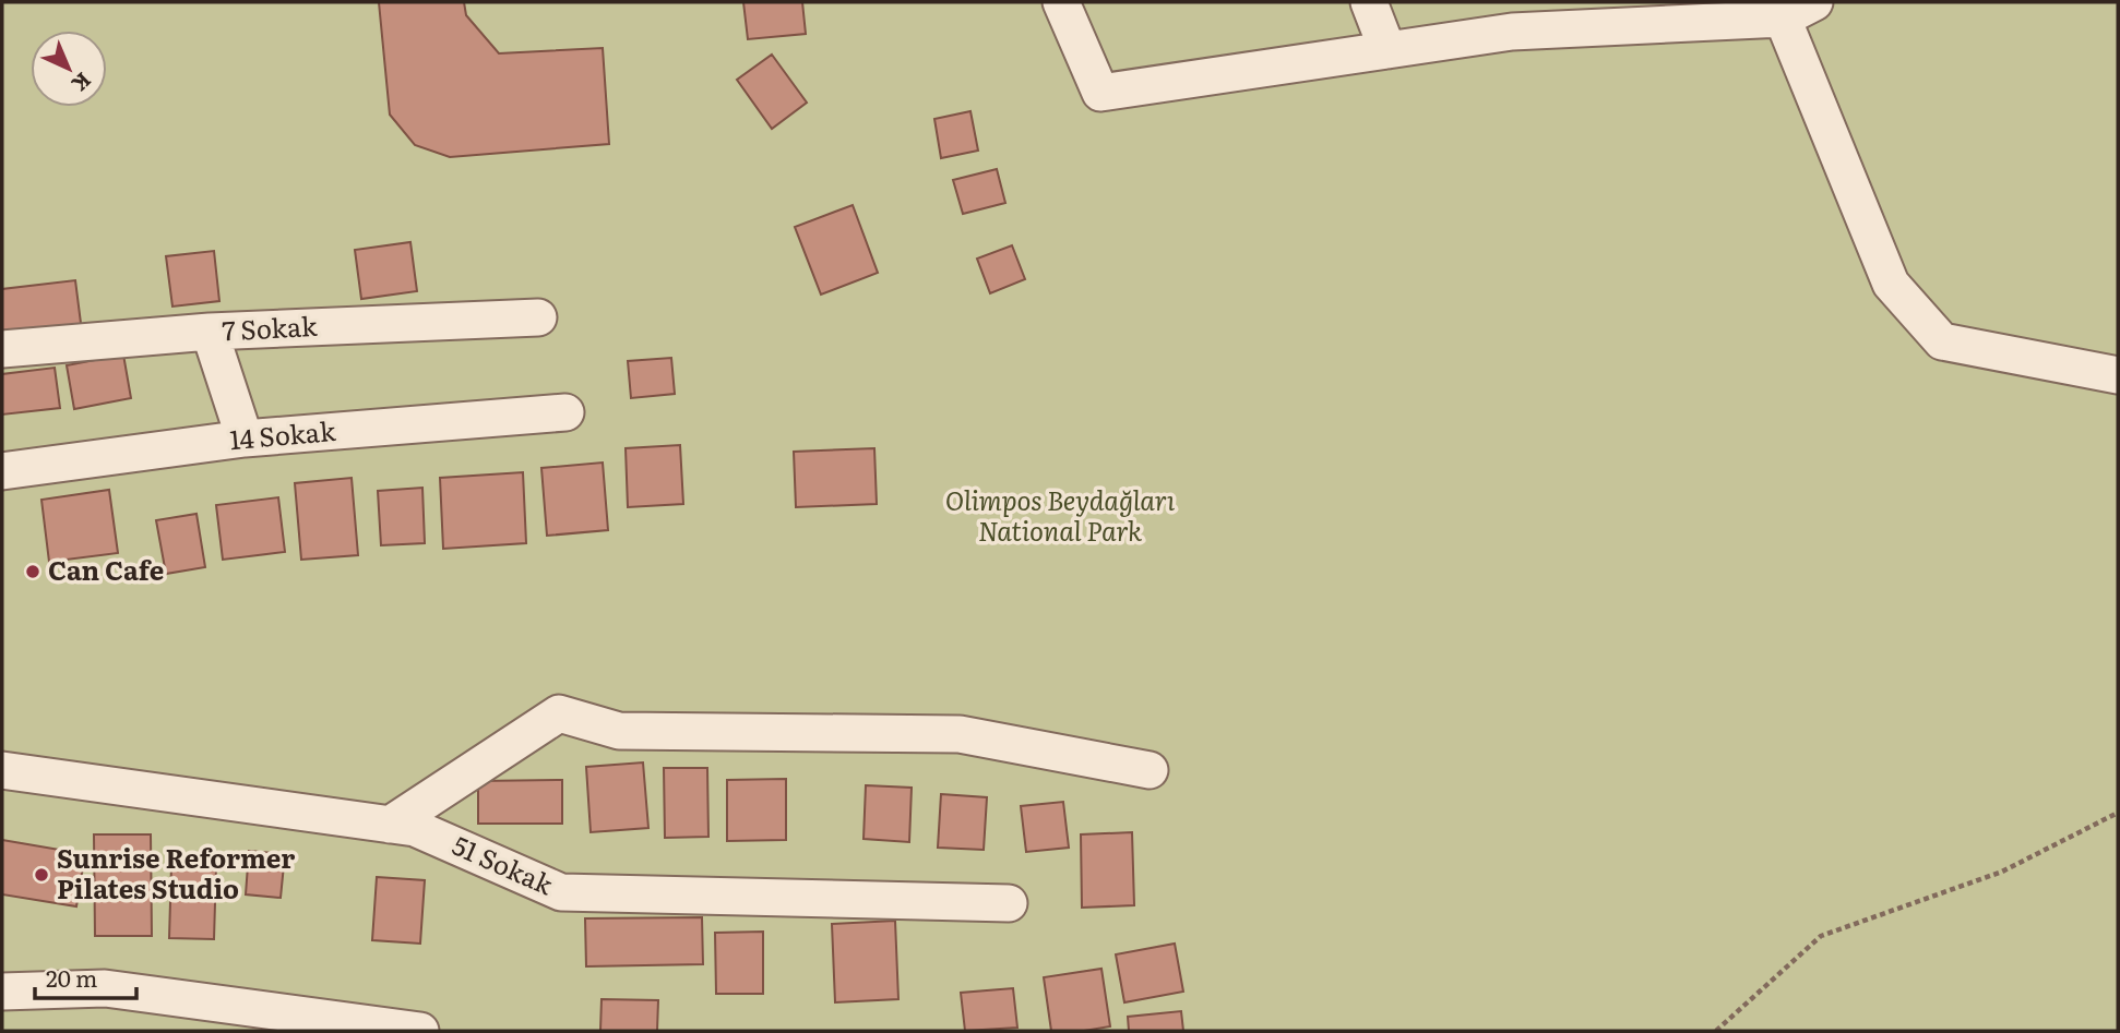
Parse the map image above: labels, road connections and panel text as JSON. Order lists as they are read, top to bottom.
{
  "streets": {
    "street": ["7 Sokak", "14 Sokak", "51 Sokak"]
  },
  "parks": ["Olimpos Beydağları National Park"],
  "places": ["Can Cafe", "Sunrise Reformer Pilates Studio"],
  "scale_bar": "20 m",
  "north": "bottom right"
}
